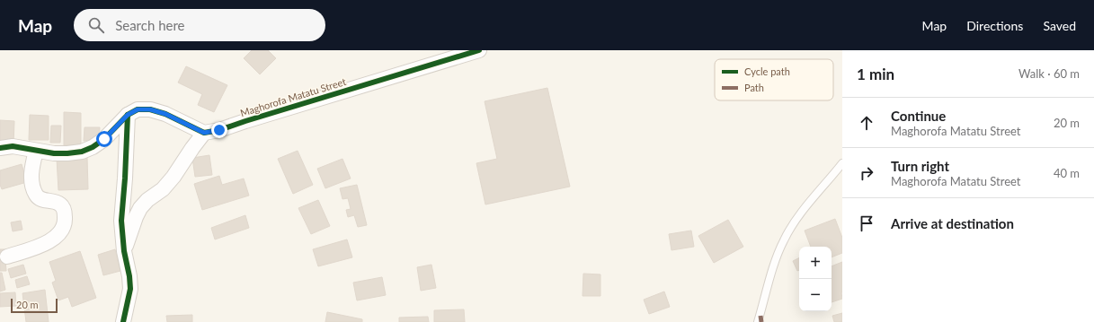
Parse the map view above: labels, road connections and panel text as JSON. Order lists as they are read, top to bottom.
{
  "streets": {
    "street": ["Maghorofa Matatu Street"]
  },
  "legend": ["Cycle path", "Path"],
  "scale_bar": "20 m",
  "page": {
    "header": "Map",
    "search": "Search here",
    "nav": ["Map", "Directions", "Saved"],
    "heading": ["1 min", "Walk · 60 m"],
    "list": [
      ["Continue", "Maghorofa Matatu Street", "20 m"],
      ["Turn right", "Maghorofa Matatu Street", "40 m"],
      "Arrive at destination"
    ],
    "map_buttons": ["+", "−"],
    "scale": "20 m"
  }
}
